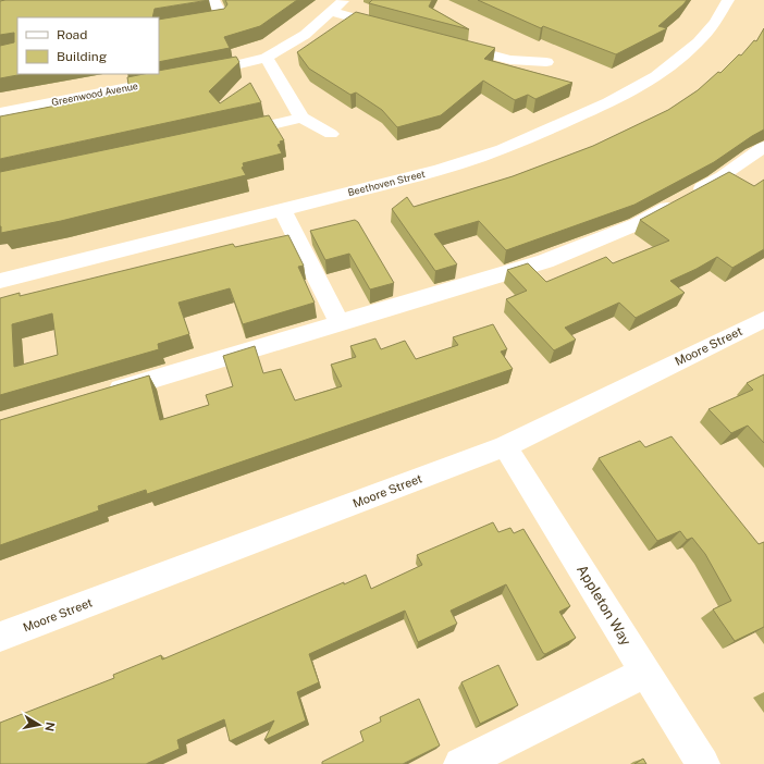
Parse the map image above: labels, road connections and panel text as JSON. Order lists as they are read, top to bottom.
{
  "streets": {
    "street": [
      "Greenwood Avenue",
      "Beethoven Street",
      "Moore Street",
      "Appleton Way"
    ]
  },
  "crossings": [
    ["Moore Street", "Appleton Way"]
  ],
  "legend": ["Road", "Building"],
  "north": "right"
}
